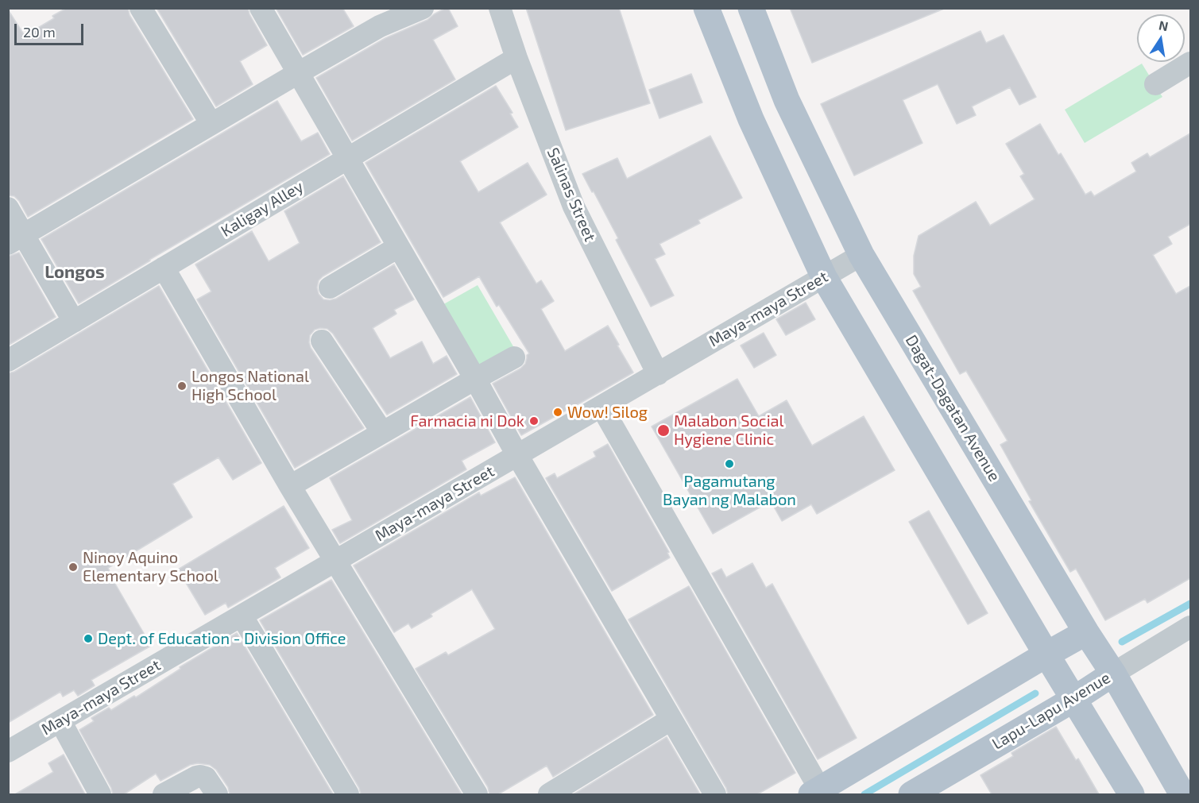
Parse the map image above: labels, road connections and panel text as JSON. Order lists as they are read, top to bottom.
{
  "streets": {
    "main road": ["Dagat-Dagatan Avenue", "Lapu-Lapu Avenue"],
    "street": ["Salinas Street", "Kaligay Alley", "Maya-maya Street"]
  },
  "crossings": [
    ["Salinas Street", "Kaligay Alley"],
    ["Salinas Street", "Maya-maya Street"],
    ["Maya-maya Street", "Dagat-Dagatan Avenue"],
    ["Dagat-Dagatan Avenue", "Lapu-Lapu Avenue"]
  ],
  "districts": ["Longos"],
  "places": [
    "Longos National High School",
    "Wow! Silog",
    "Farmacia ni Dok",
    "Malabon Social Hygiene Clinic",
    "Pagamutang Bayan ng Malabon",
    "Ninoy Aquino Elementary School",
    "Dept. of Education - Division Office"
  ],
  "scale_bar": "20 m",
  "north": "top"
}
